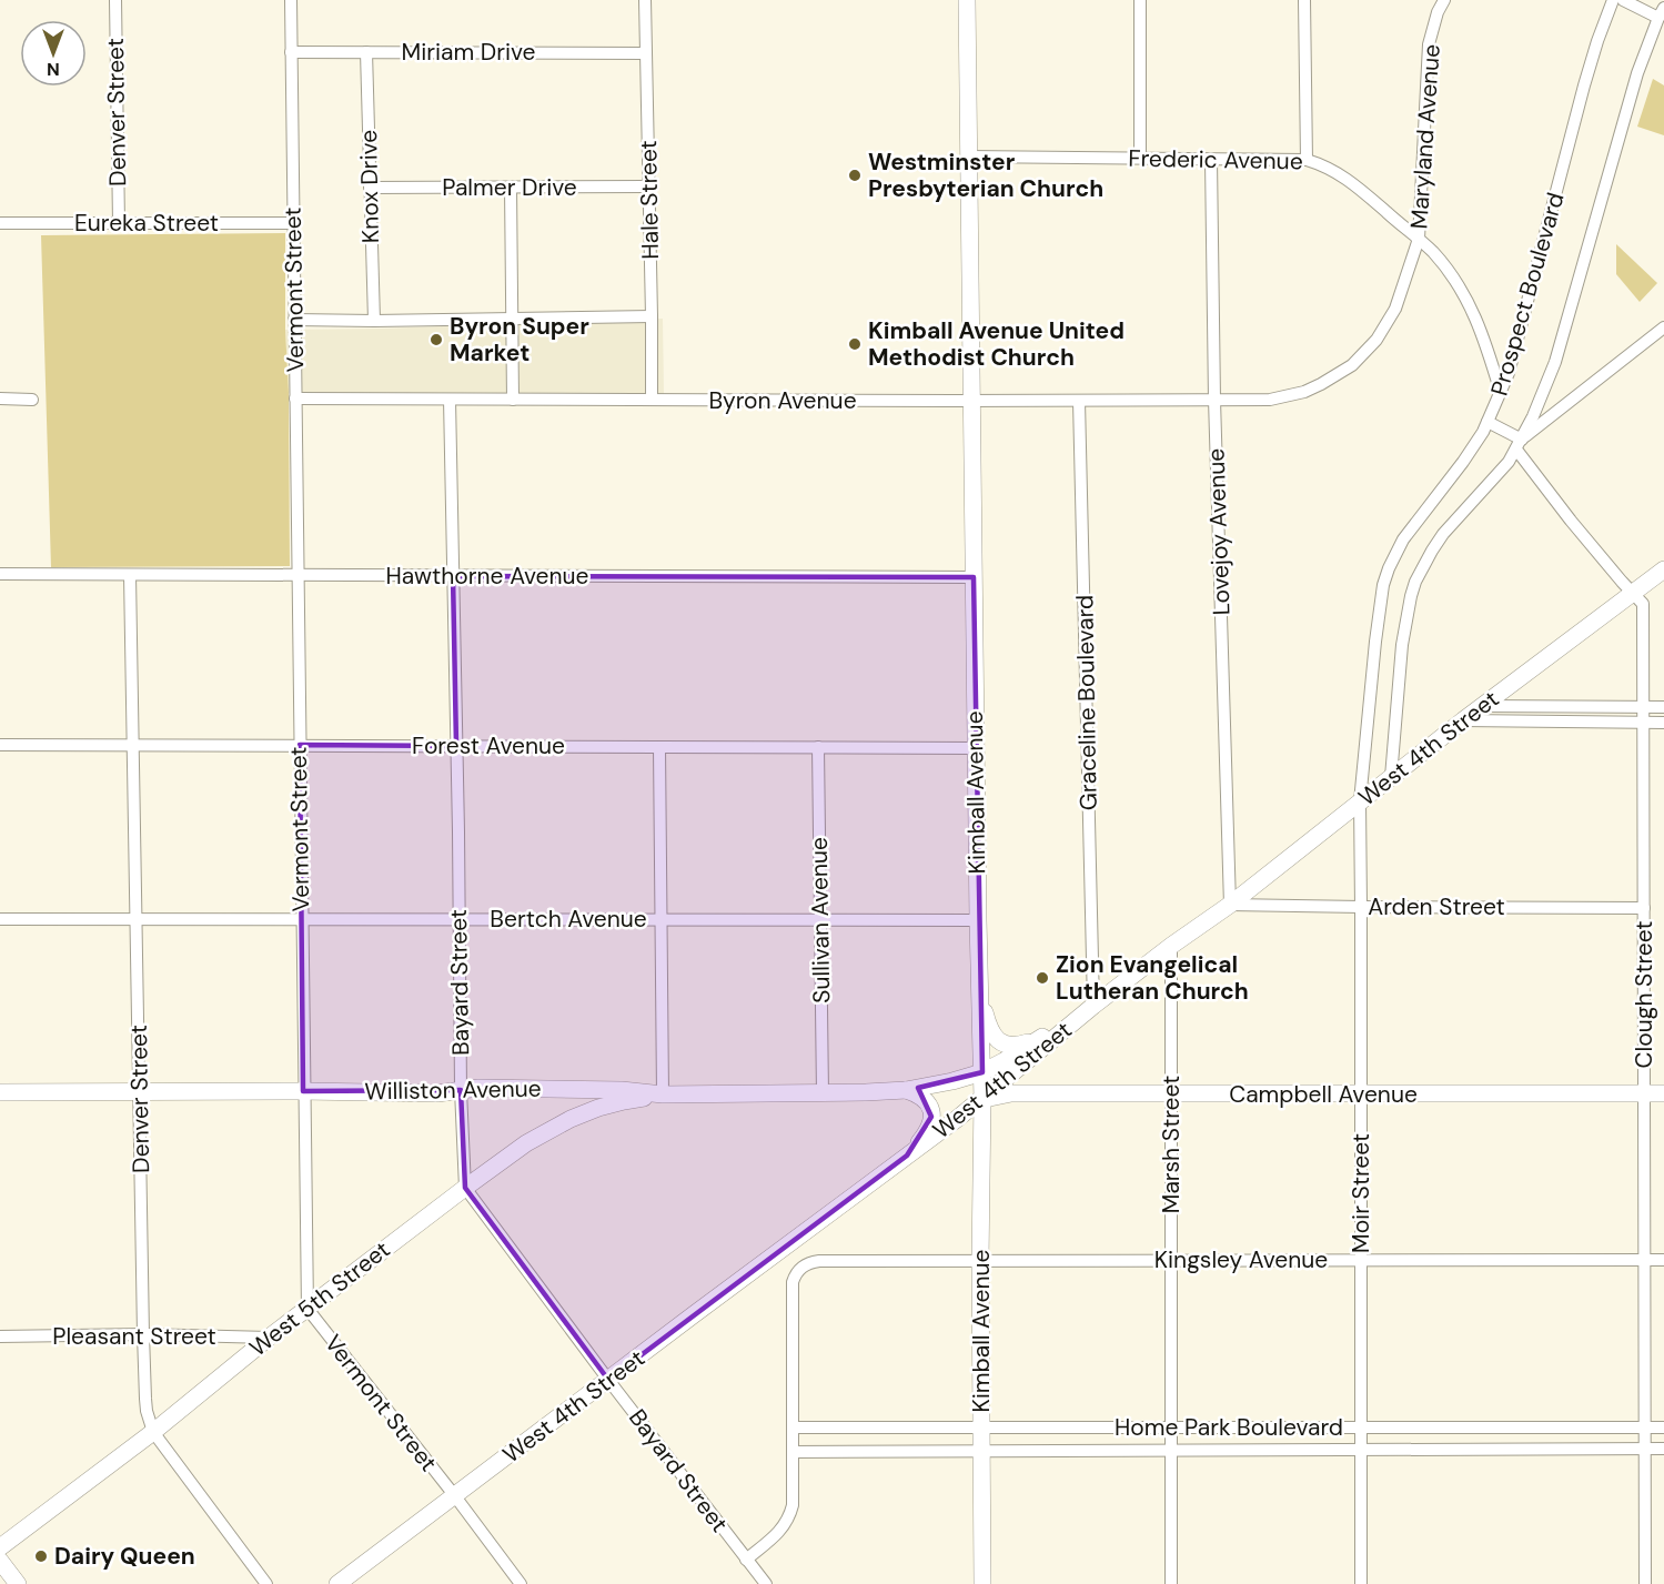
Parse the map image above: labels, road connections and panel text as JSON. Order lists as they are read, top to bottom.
{
  "streets": {
    "main road": [
      "West 4th Street",
      "Kimball Avenue",
      "Williston Avenue",
      "Campbell Avenue",
      "West 5th Street"
    ],
    "street": [
      "Miriam Drive",
      "Denver Street",
      "Maryland Avenue",
      "Frederic Avenue",
      "Knox Drive",
      "Palmer Drive",
      "Hale Street",
      "Eureka Street",
      "Vermont Street",
      "Prospect Boulevard",
      "Byron Avenue",
      "Lovejoy Avenue",
      "Hawthorne Avenue",
      "Graceline Boulevard",
      "Forest Avenue",
      "Arden Street",
      "Bertch Avenue",
      "Sullivan Avenue",
      "Bayard Street",
      "Clough Street",
      "Marsh Street",
      "Moir Street",
      "Kingsley Avenue",
      "Pleasant Street",
      "Home Park Boulevard"
    ]
  },
  "crossings": [
    ["Miriam Drive", "Knox Drive"],
    ["Miriam Drive", "Hale Street"],
    ["Miriam Drive", "Vermont Street"],
    ["Denver Street", "Eureka Street"],
    ["Denver Street", "Hawthorne Avenue"],
    ["Denver Street", "Forest Avenue"],
    ["Denver Street", "Bertch Avenue"],
    ["Denver Street", "Williston Avenue"],
    ["Denver Street", "West 5th Street"],
    ["Denver Street", "Pleasant Street"],
    ["Maryland Avenue", "Frederic Avenue"],
    ["Maryland Avenue", "Byron Avenue"],
    ["Frederic Avenue", "Prospect Boulevard"],
    ["Frederic Avenue", "Lovejoy Avenue"],
    ["Frederic Avenue", "Kimball Avenue"],
    ["Knox Drive", "Palmer Drive"],
    ["Palmer Drive", "Hale Street"],
    ["Hale Street", "Byron Avenue"],
    ["Eureka Street", "Vermont Street"],
    ["Vermont Street", "Byron Avenue"],
    ["Vermont Street", "Hawthorne Avenue"],
    ["Vermont Street", "Forest Avenue"],
    ["Vermont Street", "West 4th Street"],
    ["Vermont Street", "Bertch Avenue"],
    ["Vermont Street", "Williston Avenue"],
    ["Vermont Street", "West 5th Street"],
    ["Prospect Boulevard", "West 4th Street"],
    ["Prospect Boulevard", "Clough Street"],
    ["Prospect Boulevard", "Moir Street"],
    ["Byron Avenue", "Lovejoy Avenue"],
    ["Byron Avenue", "Graceline Boulevard"],
    ["Byron Avenue", "Kimball Avenue"],
    ["Byron Avenue", "Bayard Street"],
    ["Lovejoy Avenue", "West 4th Street"],
    ["Lovejoy Avenue", "Arden Street"],
    ["Hawthorne Avenue", "Kimball Avenue"],
    ["Hawthorne Avenue", "Bayard Street"],
    ["Graceline Boulevard", "West 4th Street"],
    ["Graceline Boulevard", "Williston Avenue"],
    ["Forest Avenue", "Kimball Avenue"],
    ["Forest Avenue", "Sullivan Avenue"],
    ["Forest Avenue", "Bayard Street"],
    ["West 4th Street", "Kimball Avenue"],
    ["West 4th Street", "Arden Street"],
    ["West 4th Street", "Bayard Street"],
    ["West 4th Street", "Clough Street"],
    ["West 4th Street", "Williston Avenue"],
    ["West 4th Street", "Campbell Avenue"],
    ["West 4th Street", "Marsh Street"],
    ["West 4th Street", "Moir Street"],
    ["Kimball Avenue", "Bertch Avenue"],
    ["Kimball Avenue", "Williston Avenue"],
    ["Kimball Avenue", "Campbell Avenue"],
    ["Kimball Avenue", "Kingsley Avenue"],
    ["Kimball Avenue", "Home Park Boulevard"],
    ["Arden Street", "Clough Street"],
    ["Arden Street", "Moir Street"],
    ["Bertch Avenue", "Sullivan Avenue"],
    ["Bertch Avenue", "Bayard Street"],
    ["Sullivan Avenue", "Williston Avenue"],
    ["Bayard Street", "Williston Avenue"],
    ["Bayard Street", "West 5th Street"],
    ["Clough Street", "Campbell Avenue"],
    ["Clough Street", "Kingsley Avenue"],
    ["Clough Street", "Home Park Boulevard"],
    ["Williston Avenue", "West 5th Street"],
    ["Campbell Avenue", "Marsh Street"],
    ["Campbell Avenue", "Moir Street"],
    ["Marsh Street", "Kingsley Avenue"],
    ["Marsh Street", "Home Park Boulevard"],
    ["Moir Street", "Kingsley Avenue"],
    ["Moir Street", "Home Park Boulevard"],
    ["Kingsley Avenue", "Home Park Boulevard"],
    ["West 5th Street", "Pleasant Street"]
  ],
  "places": [
    "Westminster Presbyterian Church",
    "Byron Super Market",
    "Kimball Avenue United Methodist Church",
    "Zion Evangelical Lutheran Church",
    "Dairy Queen"
  ],
  "north": "bottom"
}
